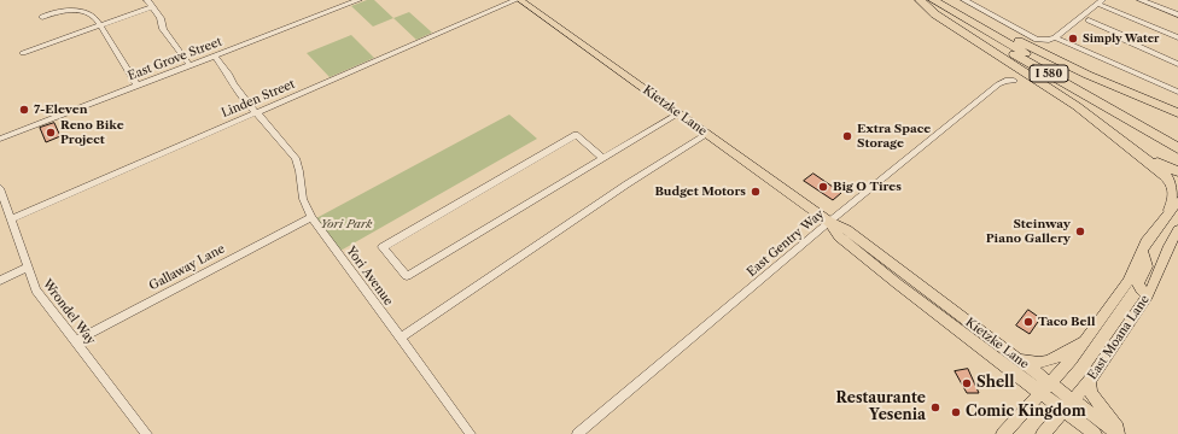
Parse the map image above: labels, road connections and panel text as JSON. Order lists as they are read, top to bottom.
{
  "streets": {
    "highway": ["I 580"],
    "main road": ["Kietzke Lane", "East Moana Lane"],
    "street": [
      "East Grove Street",
      "Linden Street",
      "East Gentry Way",
      "Gallaway Lane",
      "Yori Avenue",
      "Wrondel Way"
    ]
  },
  "crossings": [
    ["East Grove Street", "Yori Avenue"],
    ["Linden Street", "Yori Avenue"],
    ["Linden Street", "Wrondel Way"],
    ["Kietzke Lane", "East Gentry Way"],
    ["Kietzke Lane", "East Moana Lane"],
    ["Gallaway Lane", "Yori Avenue"],
    ["Gallaway Lane", "Wrondel Way"]
  ],
  "parks": ["Yori Park"],
  "places": [
    "Simply Water",
    "7-Eleven",
    "Reno Bike Project",
    "Extra Space Storage",
    "Big O Tires",
    "Budget Motors",
    "Steinway Piano Gallery",
    "Taco Bell",
    "Shell",
    "Restaurante Yesenia",
    "Comic Kingdom"
  ]
}
